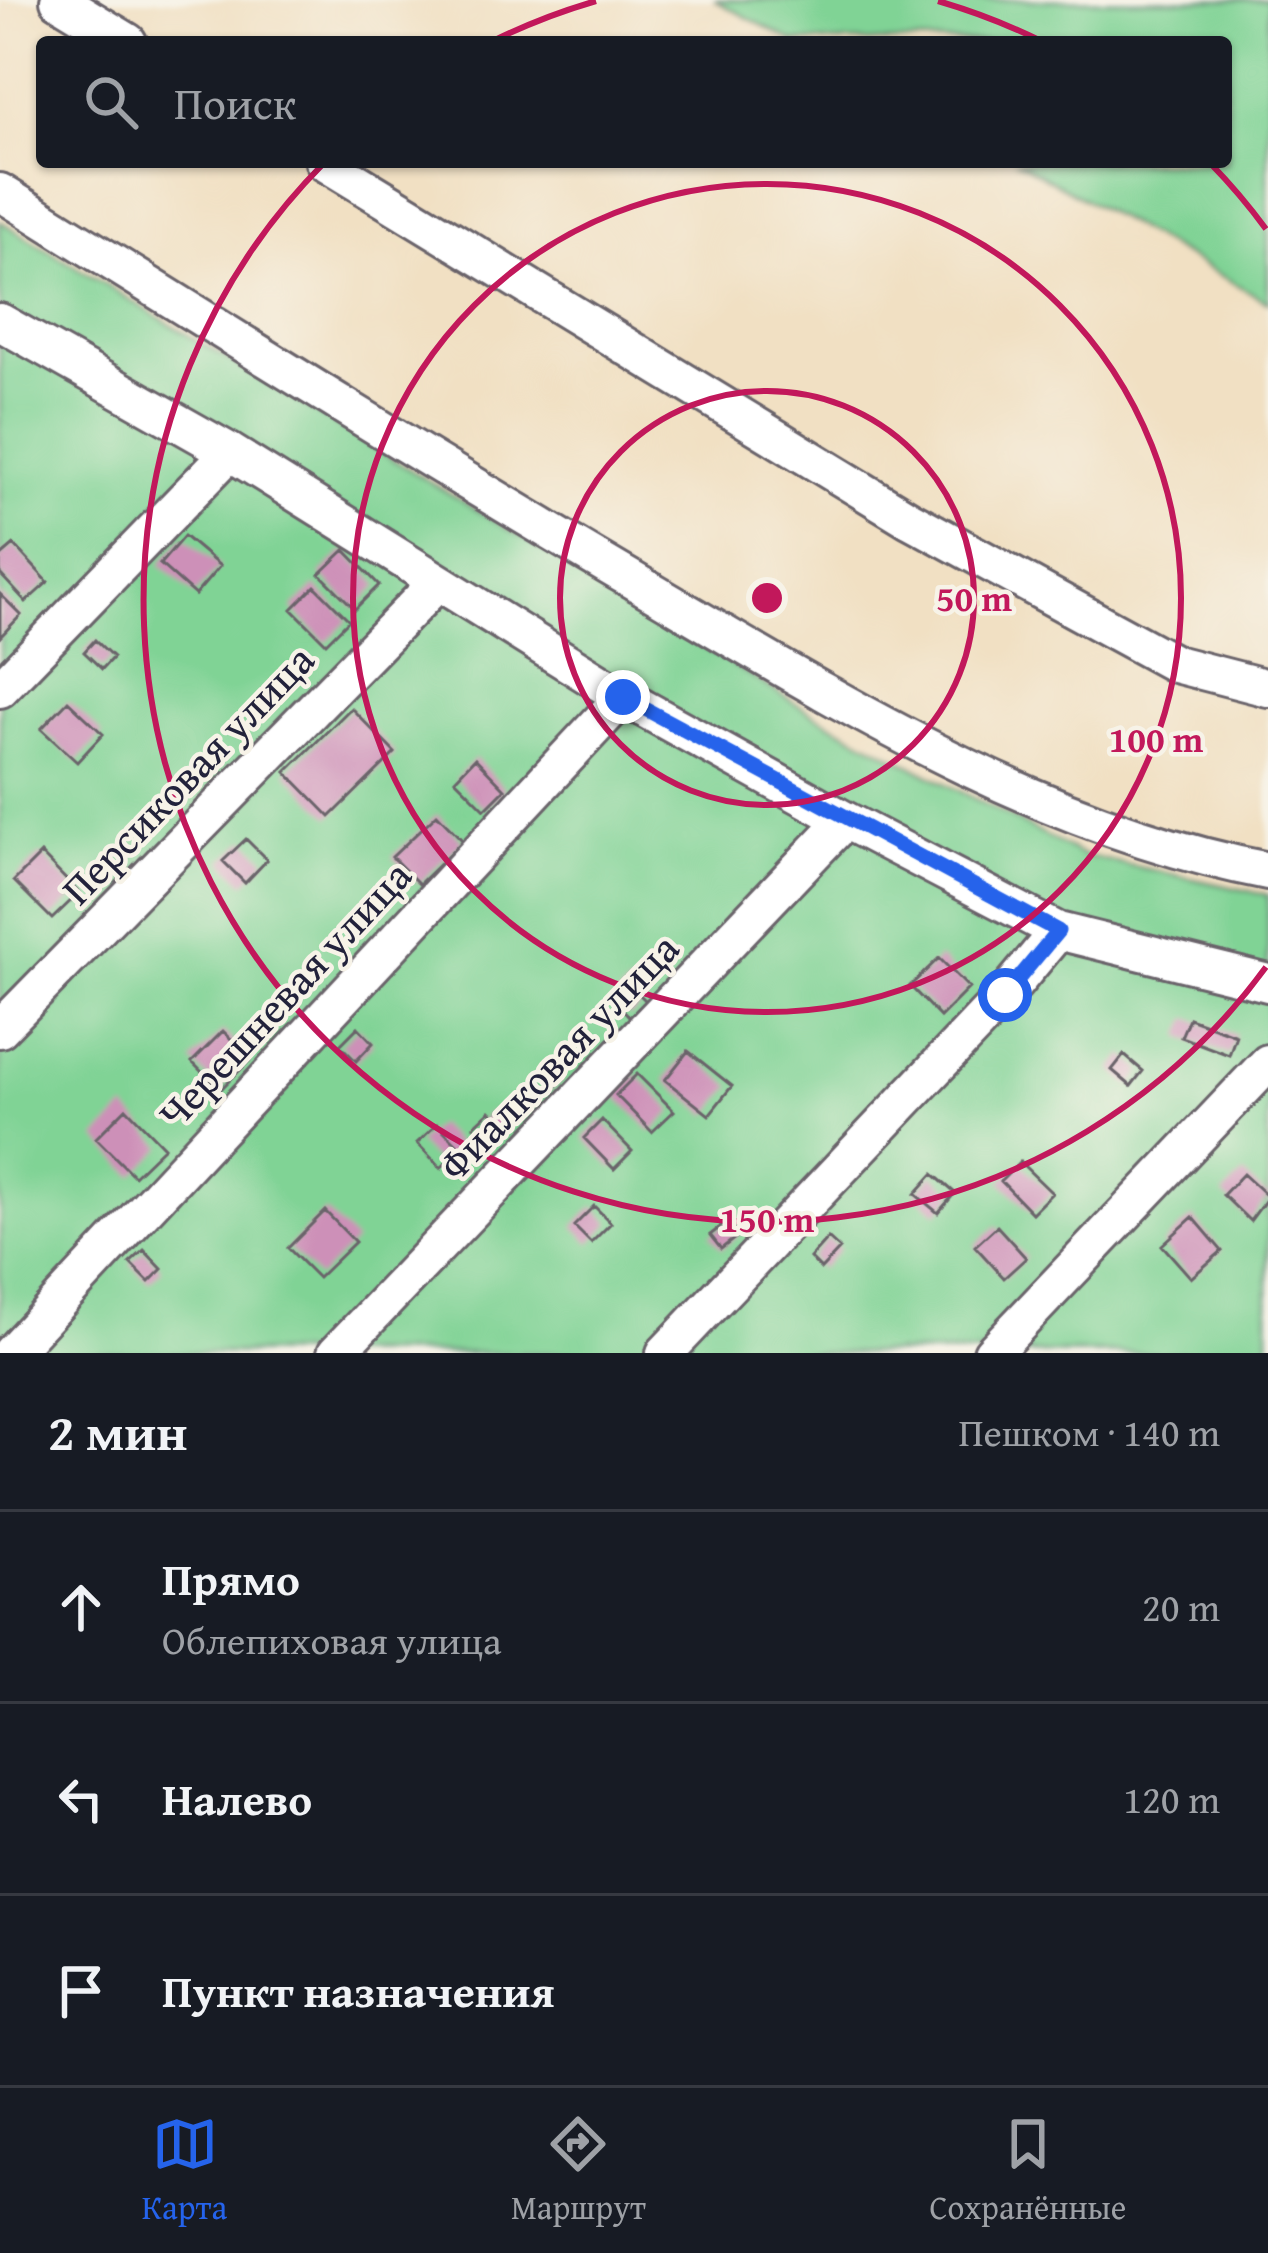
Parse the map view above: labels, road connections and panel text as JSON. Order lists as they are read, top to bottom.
{
  "streets": {
    "street": ["Персиковая улица", "Черешневая улица", "Фиалковая улица"]
  },
  "page": {
    "search": "Поиск",
    "heading": ["2 мин", "Пешком · 140 m"],
    "list": [
      ["Прямо", "Облепиховая улица", "20 m"],
      ["Налево", "120 m"],
      "Пункт назначения"
    ],
    "nav": ["Карта", "Маршрут", "Сохранённые"]
  },
  "rings": ["50 m", "100 m", "150 m"]
}
